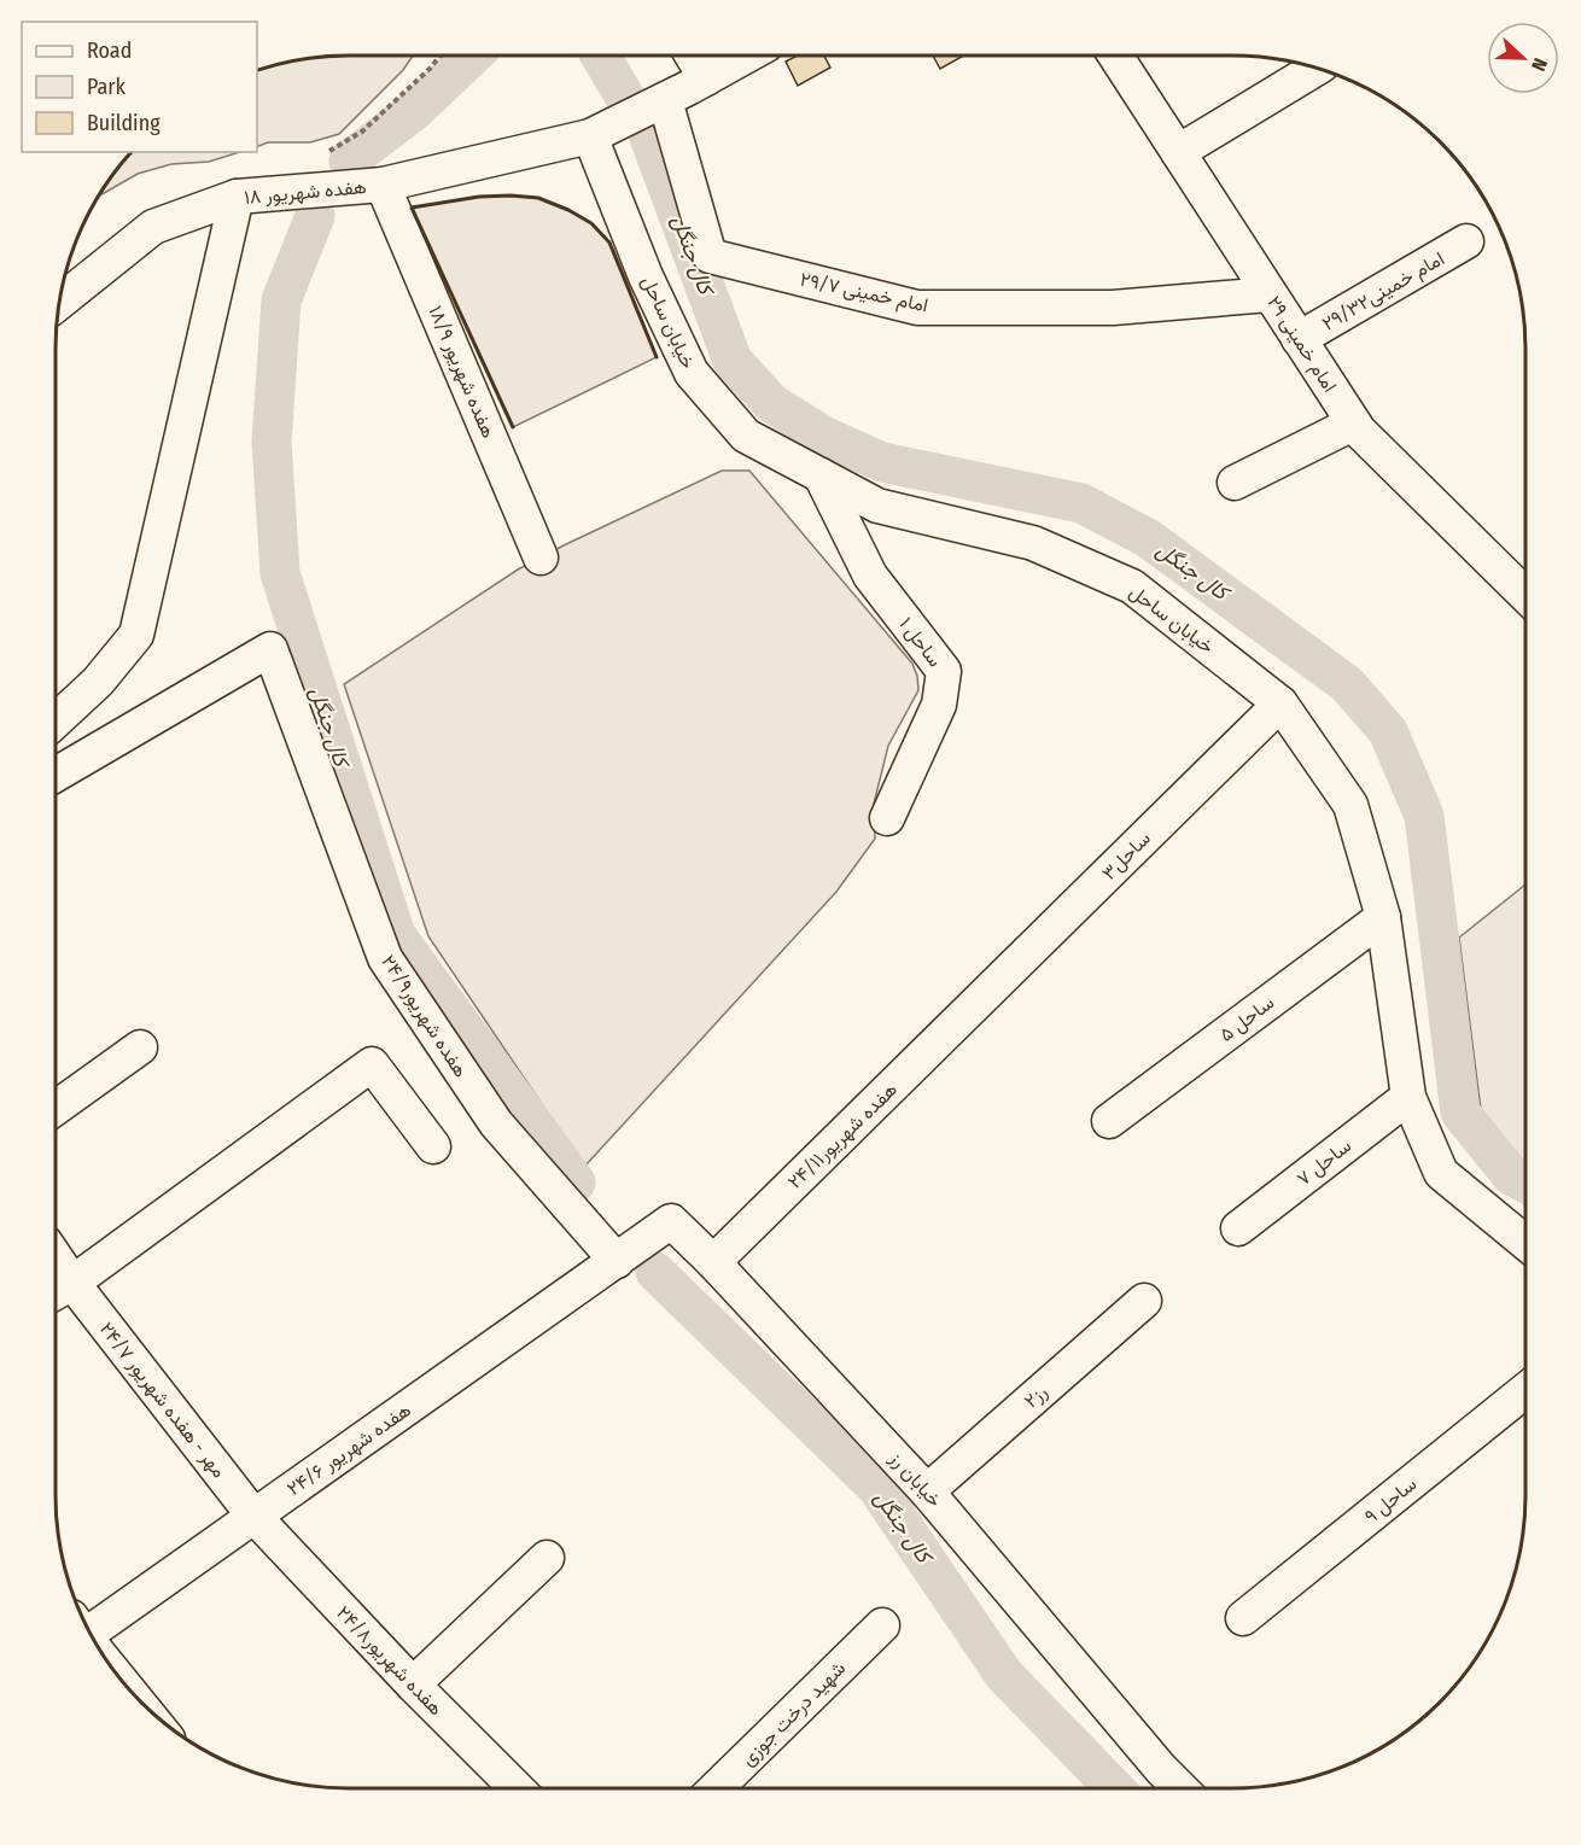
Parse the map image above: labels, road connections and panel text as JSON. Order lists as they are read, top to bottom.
{
  "streets": {
    "street": [
      "هفده شهریور ۱۸",
      "امام خمینی۲۹/۳۲",
      "امام خمینی ۲۹/۷",
      "خیابان ساحل",
      "امام خمینی ۲۹",
      "هفده شهریور ۱۸/۹",
      "ساحل ۱",
      "ساحل۳",
      "هفده شهریور۲۴/۹",
      "ساحل ۵",
      "هفده شهریور۲۴/۱۱",
      "ساحل ۷",
      "رز۲",
      "مهر - هفده شهریور ۲۴/۷",
      "هفده شهریور ۲۴/۶",
      "خیابان رز",
      "ساحل ۹",
      "هفده شهریور۲۴/۸",
      "شهید درخت جوزی"
    ]
  },
  "crossings": [
    ["هفده شهریور ۱۸", "امام خمینی ۲۹/۷"],
    ["هفده شهریور ۱۸", "خیابان ساحل"],
    ["هفده شهریور ۱۸", "هفده شهریور ۱۸/۹"],
    ["امام خمینی۲۹/۳۲", "امام خمینی ۲۹"],
    ["امام خمینی ۲۹/۷", "امام خمینی ۲۹"],
    ["خیابان ساحل", "ساحل ۱"],
    ["خیابان ساحل", "ساحل۳"],
    ["خیابان ساحل", "ساحل ۵"],
    ["خیابان ساحل", "ساحل ۷"],
    ["ساحل۳", "هفده شهریور۲۴/۱۱"],
    ["هفده شهریور۲۴/۹", "هفده شهریور ۲۴/۶"],
    ["هفده شهریور۲۴/۹", "خیابان رز"],
    ["هفده شهریور۲۴/۱۱", "خیابان رز"],
    ["رز۲", "خیابان رز"],
    ["مهر - هفده شهریور ۲۴/۷", "هفده شهریور ۲۴/۶"],
    ["مهر - هفده شهریور ۲۴/۷", "هفده شهریور۲۴/۸"],
    ["هفده شهریور ۲۴/۶", "خیابان رز"],
    ["هفده شهریور ۲۴/۶", "هفده شهریور۲۴/۸"]
  ],
  "water": ["کال جنگل"],
  "legend": ["Road", "Park", "Building"],
  "north": "right"
}
